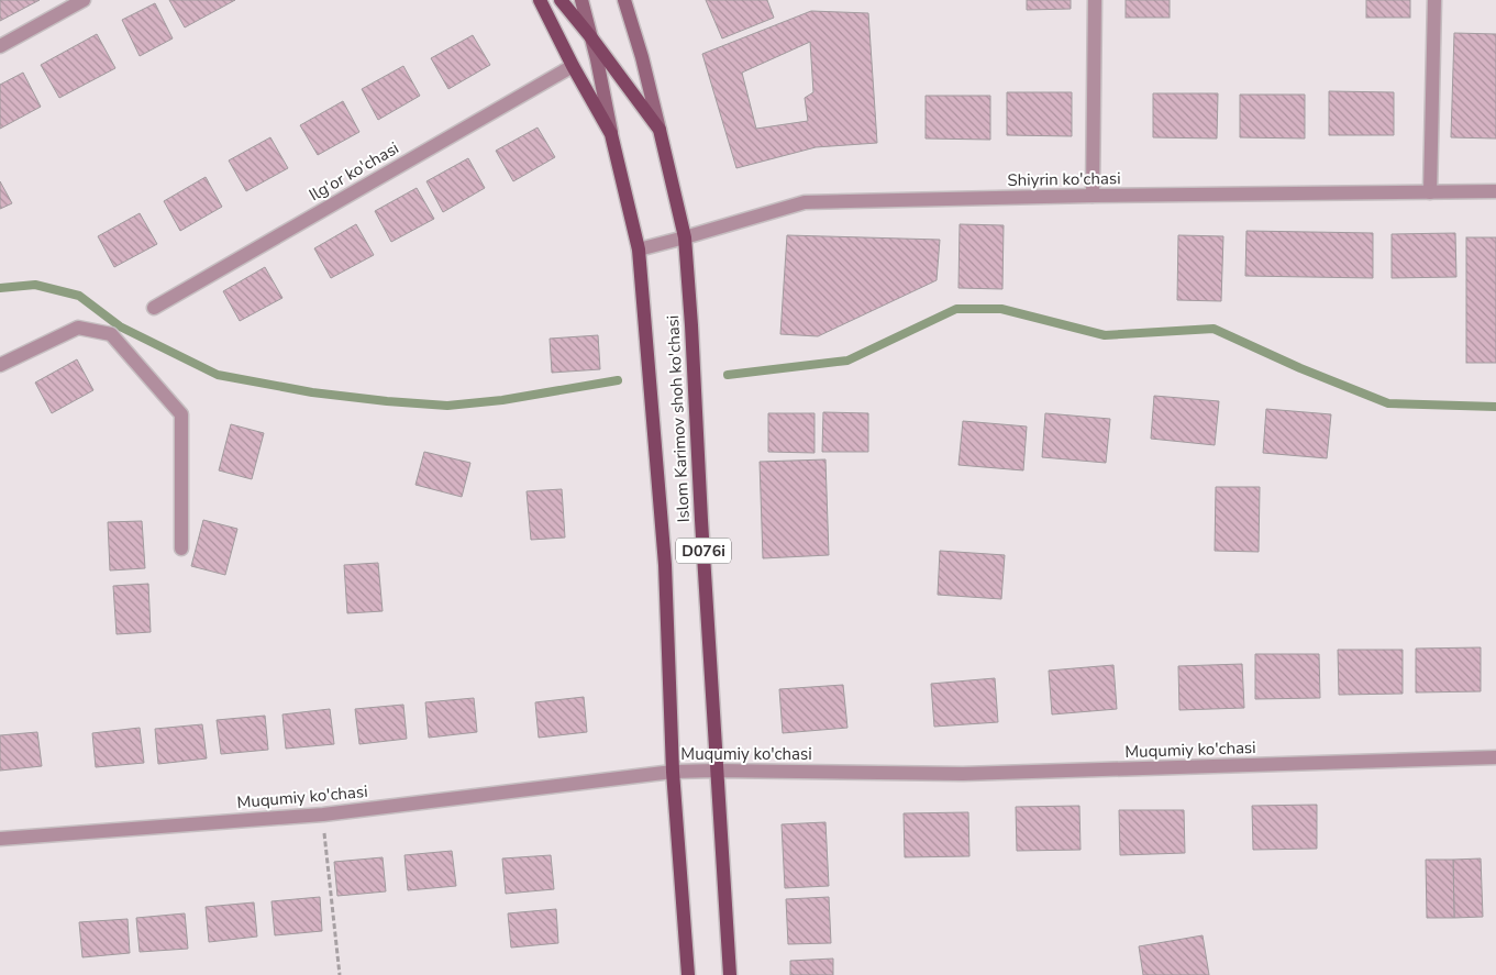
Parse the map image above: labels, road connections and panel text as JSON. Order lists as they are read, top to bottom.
{
  "streets": {
    "main road": ["Islom Karimov shoh ko'chasi", "D076i"],
    "street": ["Ilg'or ko'chasi", "Shiyrin ko'chasi", "Muqumiy ko'chasi"]
  },
  "crossings": [
    ["Shiyrin ko'chasi", "Islom Karimov shoh ko'chasi"],
    ["Islom Karimov shoh ko'chasi", "Muqumiy ko'chasi"]
  ]
}
